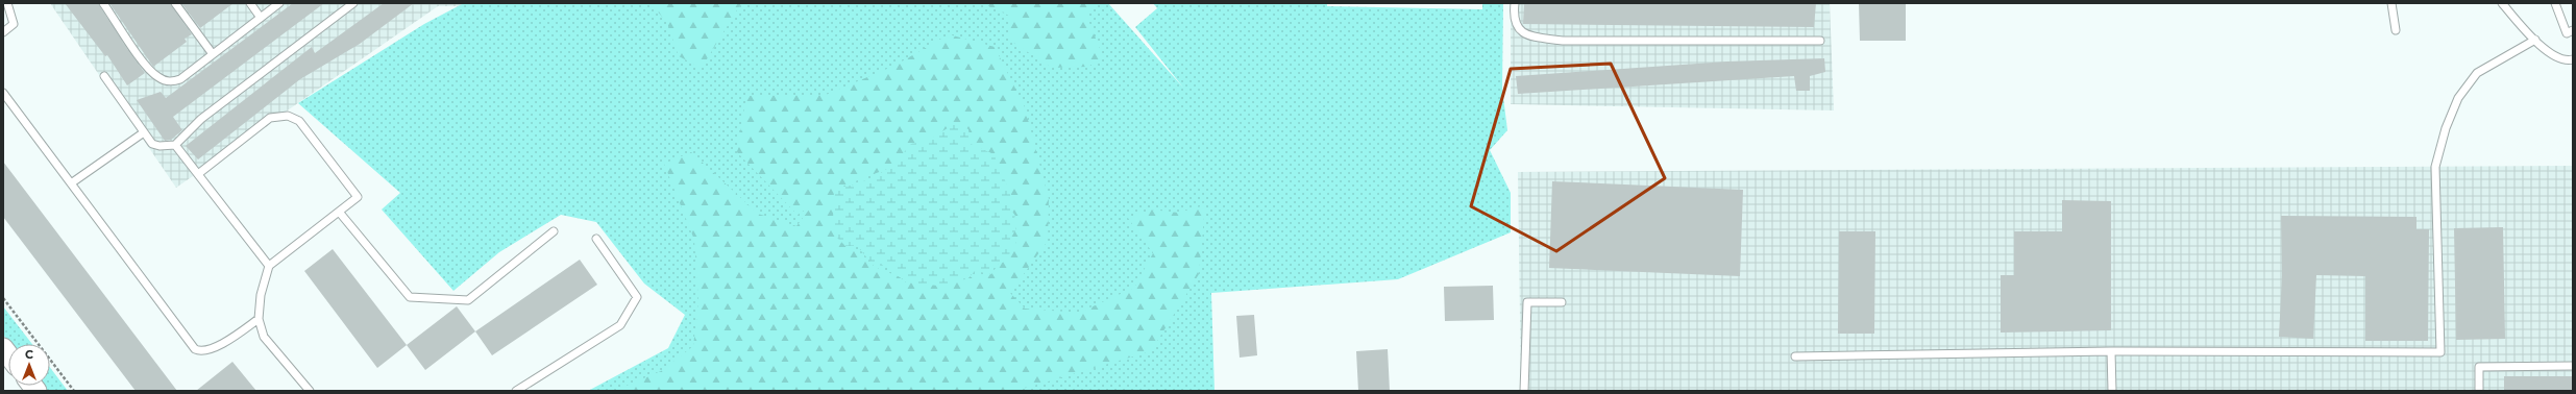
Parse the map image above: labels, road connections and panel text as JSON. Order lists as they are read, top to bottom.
{
  "north": "top"
}
